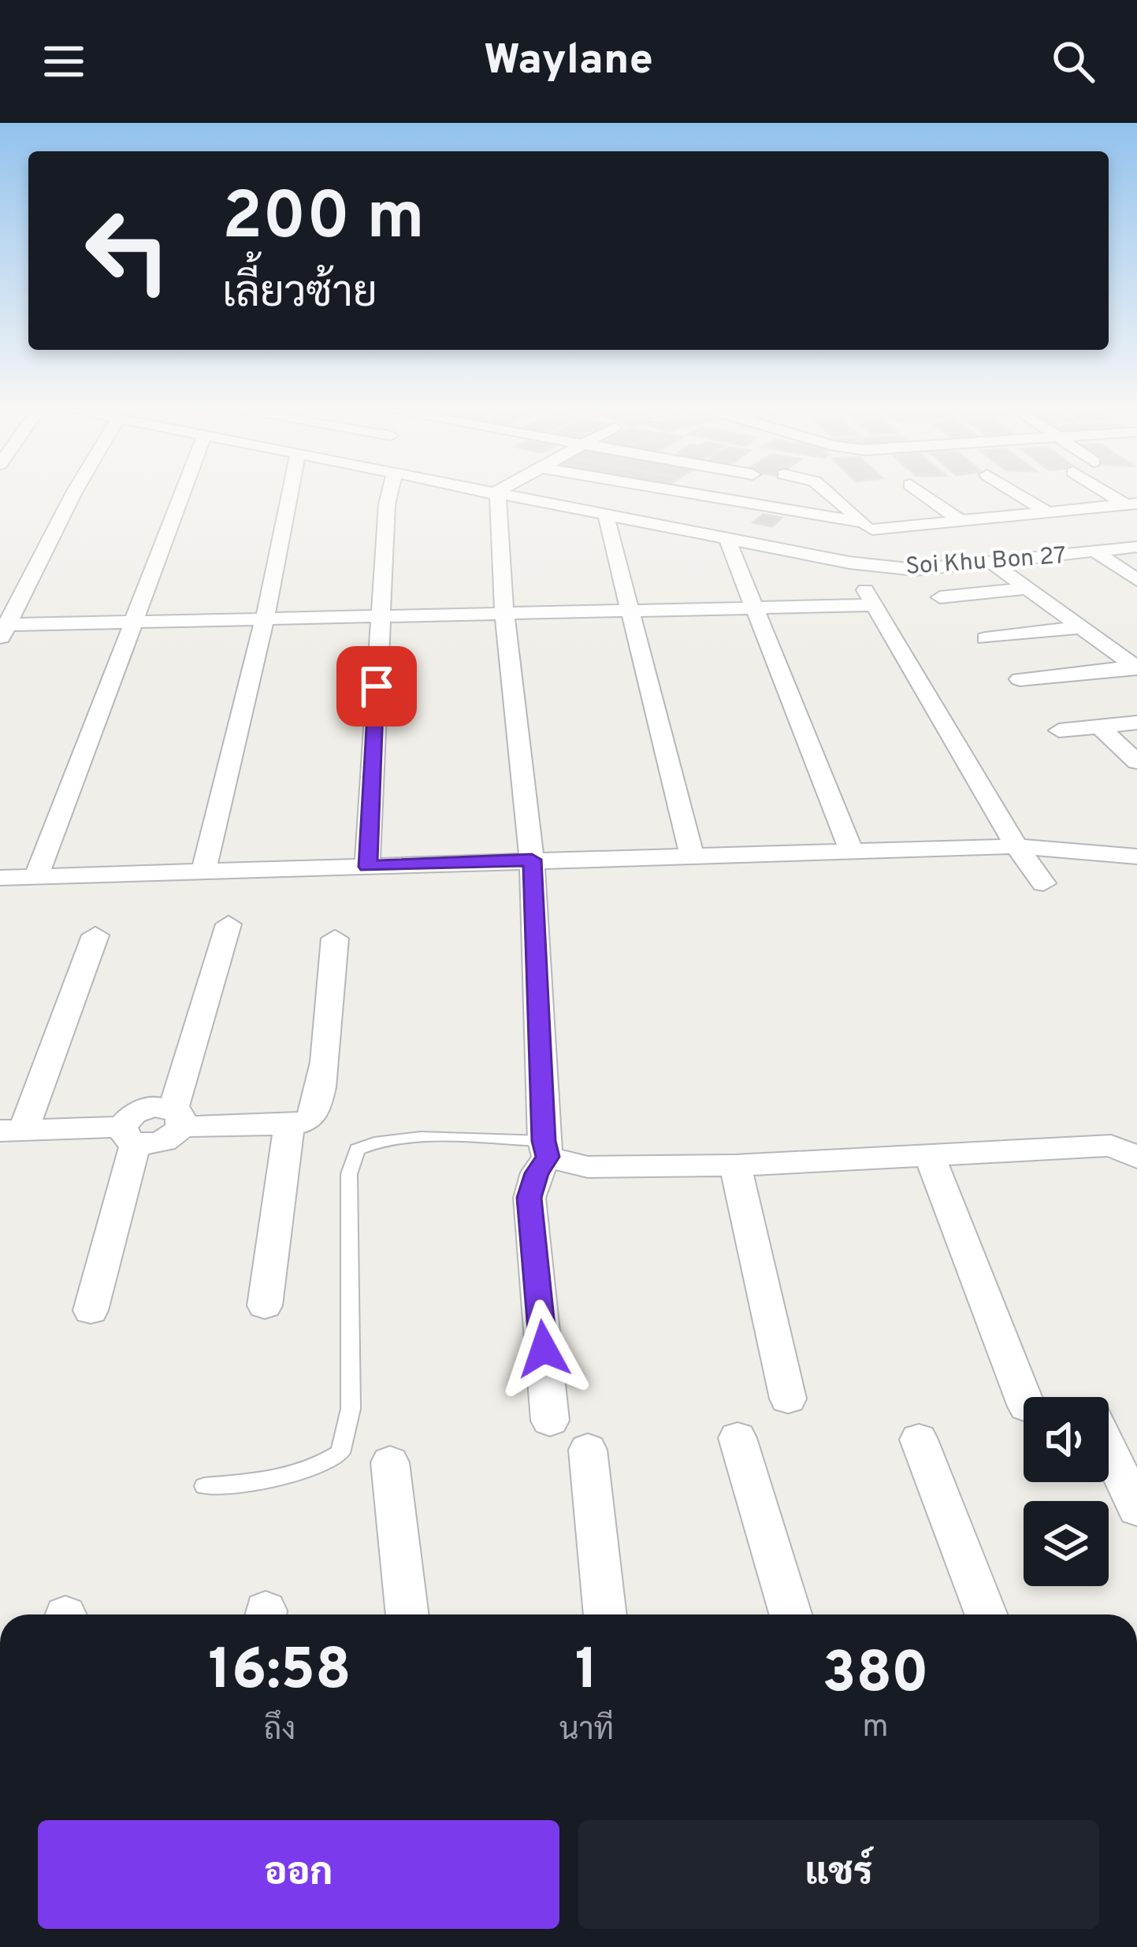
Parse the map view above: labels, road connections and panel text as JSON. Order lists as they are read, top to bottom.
{
  "streets": {
    "street": ["Soi Khu Bon 27"]
  },
  "page": {
    "header": "Waylane",
    "turn": ["200 m", "เลี้ยวซ้าย"],
    "eta": [
      "16:58",
      "ถึง",
      "1",
      "นาที",
      "380",
      "m"
    ],
    "buttons": ["ออก", "แชร์"]
  }
}
